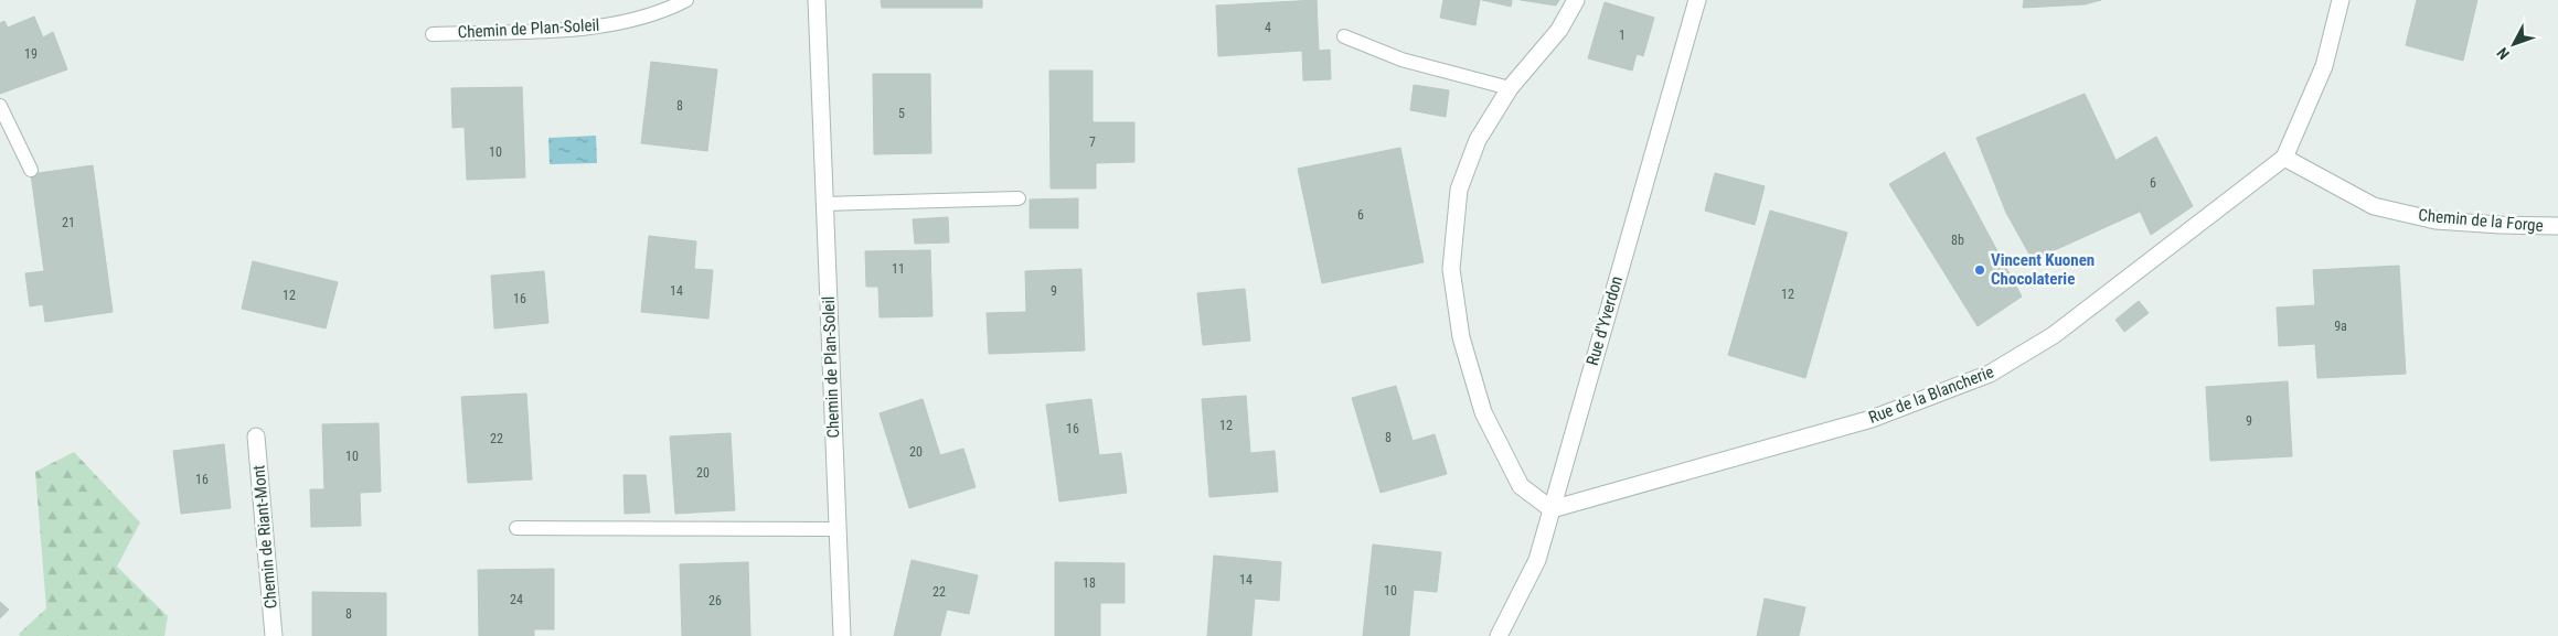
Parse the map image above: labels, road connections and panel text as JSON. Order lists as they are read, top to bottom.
{
  "streets": {
    "street": [
      "Chemin de Plan-Soleil",
      "Chemin de la Forge",
      "Rue d'Yverdon",
      "Rue de la Blancherie",
      "Chemin de Riant-Mont"
    ]
  },
  "crossings": [
    ["Chemin de la Forge", "Rue de la Blancherie"],
    ["Rue d'Yverdon", "Rue de la Blancherie"]
  ],
  "places": ["Vincent Kuonen Chocolaterie"],
  "house_numbers": [
    "4",
    "1",
    "19",
    "8",
    "5",
    "7",
    "10",
    "6",
    "6",
    "21",
    "8b",
    "11",
    "14",
    "9",
    "12",
    "12",
    "16",
    "9a",
    "9",
    "12",
    "16",
    "8",
    "22",
    "20",
    "10",
    "20",
    "16",
    "14",
    "18",
    "10",
    "22",
    "24",
    "26",
    "8"
  ],
  "north": "bottom left"
}
